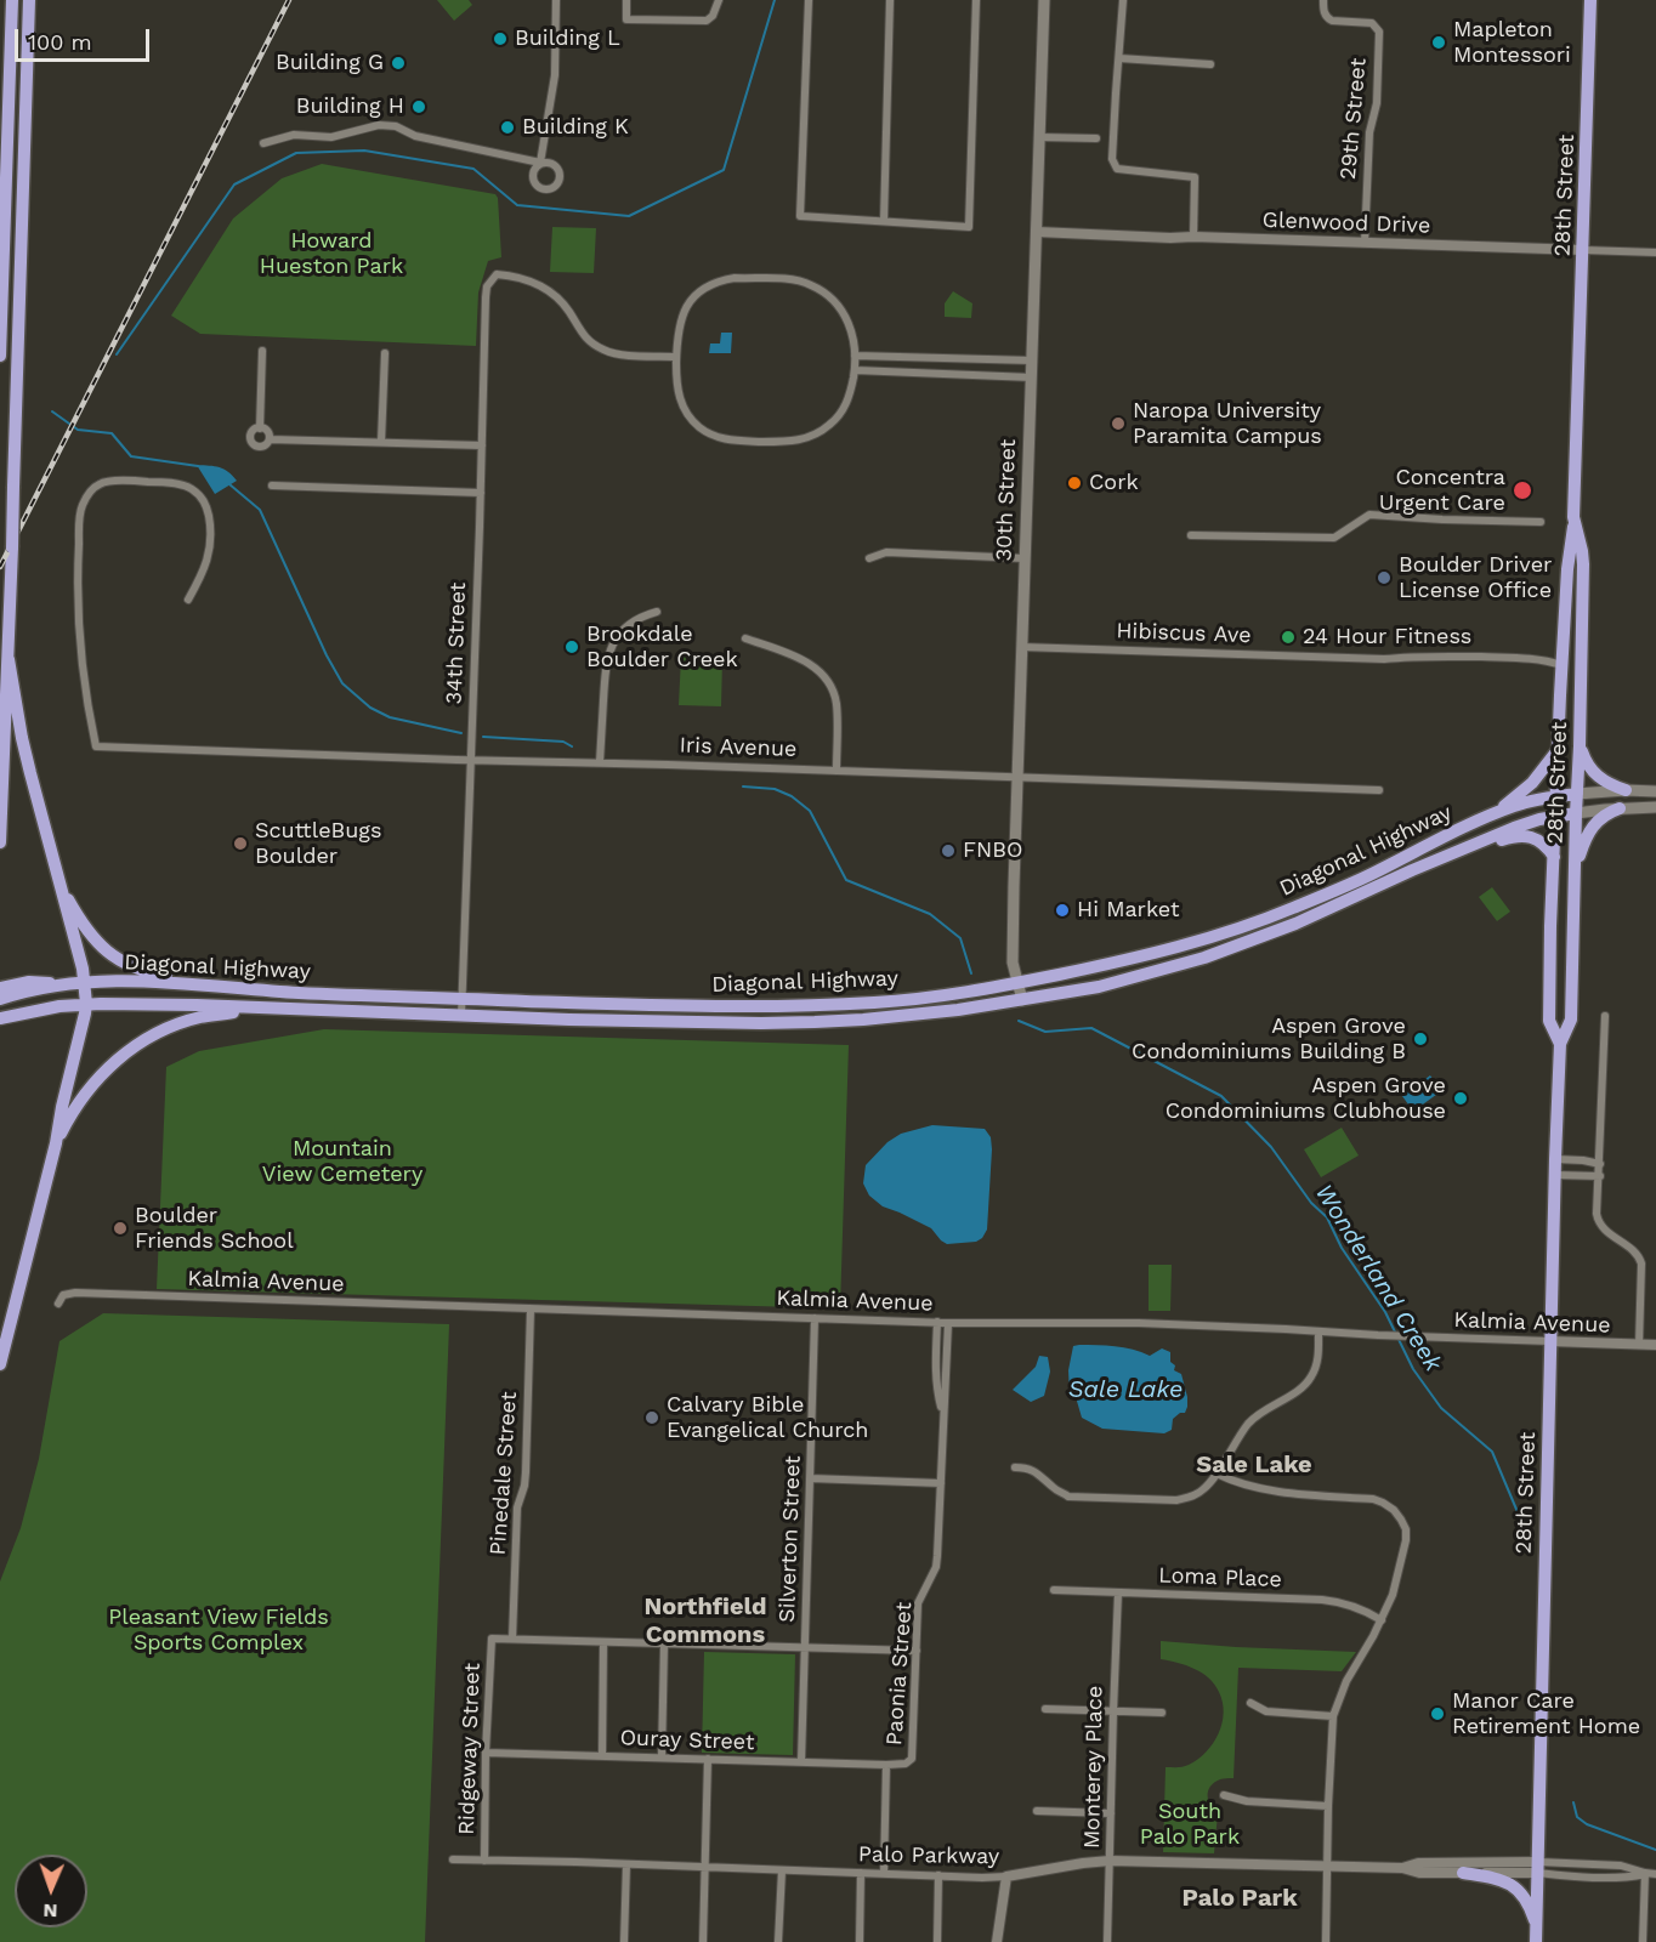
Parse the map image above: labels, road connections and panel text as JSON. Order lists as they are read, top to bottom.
{
  "streets": {
    "highway": ["28th Street", "Diagonal Highway"],
    "main road": ["30th Street"],
    "street": [
      "29th Street",
      "Glenwood Drive",
      "Hibiscus Ave",
      "34th Street",
      "Iris Avenue",
      "Kalmia Avenue",
      "Pinedale Street",
      "Silverton Street",
      "Loma Place",
      "Paonia Street",
      "Ouray Street",
      "Ridgeway Street",
      "Monterey Place",
      "Palo Parkway"
    ]
  },
  "crossings": [
    ["29th Street", "Glenwood Drive"],
    ["28th Street", "Glenwood Drive"],
    ["28th Street", "Hibiscus Ave"],
    ["28th Street", "Diagonal Highway"],
    ["28th Street", "Kalmia Avenue"],
    ["28th Street", "Palo Parkway"],
    ["Glenwood Drive", "30th Street"],
    ["30th Street", "Hibiscus Ave"],
    ["30th Street", "Iris Avenue"],
    ["30th Street", "Diagonal Highway"],
    ["34th Street", "Iris Avenue"],
    ["34th Street", "Diagonal Highway"],
    ["Kalmia Avenue", "Pinedale Street"],
    ["Kalmia Avenue", "Silverton Street"],
    ["Kalmia Avenue", "Paonia Street"],
    ["Pinedale Street", "Ridgeway Street"],
    ["Silverton Street", "Ouray Street"],
    ["Loma Place", "Monterey Place"],
    ["Paonia Street", "Ouray Street"],
    ["Paonia Street", "Palo Parkway"],
    ["Ouray Street", "Ridgeway Street"],
    ["Ridgeway Street", "Palo Parkway"],
    ["Monterey Place", "Palo Parkway"]
  ],
  "districts": ["Sale Lake", "Northfield Commons", "Palo Park"],
  "water": ["Wonderland Creek", "Sale Lake"],
  "parks": [
    "Howard Hueston Park",
    "Mountain View Cemetery",
    "Pleasant View Fields Sports Complex",
    "South Palo Park"
  ],
  "places": [
    "Building L",
    "Mapleton Montessori",
    "Building G",
    "Building H",
    "Building K",
    "Naropa University Paramita Campus",
    "Cork",
    "Concentra Urgent Care",
    "Boulder Driver License Office",
    "24 Hour Fitness",
    "Brookdale Boulder Creek",
    "ScuttleBugs Boulder",
    "FNBO",
    "Hi Market",
    "Aspen Grove Condominiums Building B",
    "Aspen Grove Condominiums Clubhouse",
    "Boulder Friends School",
    "Calvary Bible Evangelical Church",
    "Manor Care Retirement Home"
  ],
  "scale_bar": "100 m",
  "north": "bottom"
}
